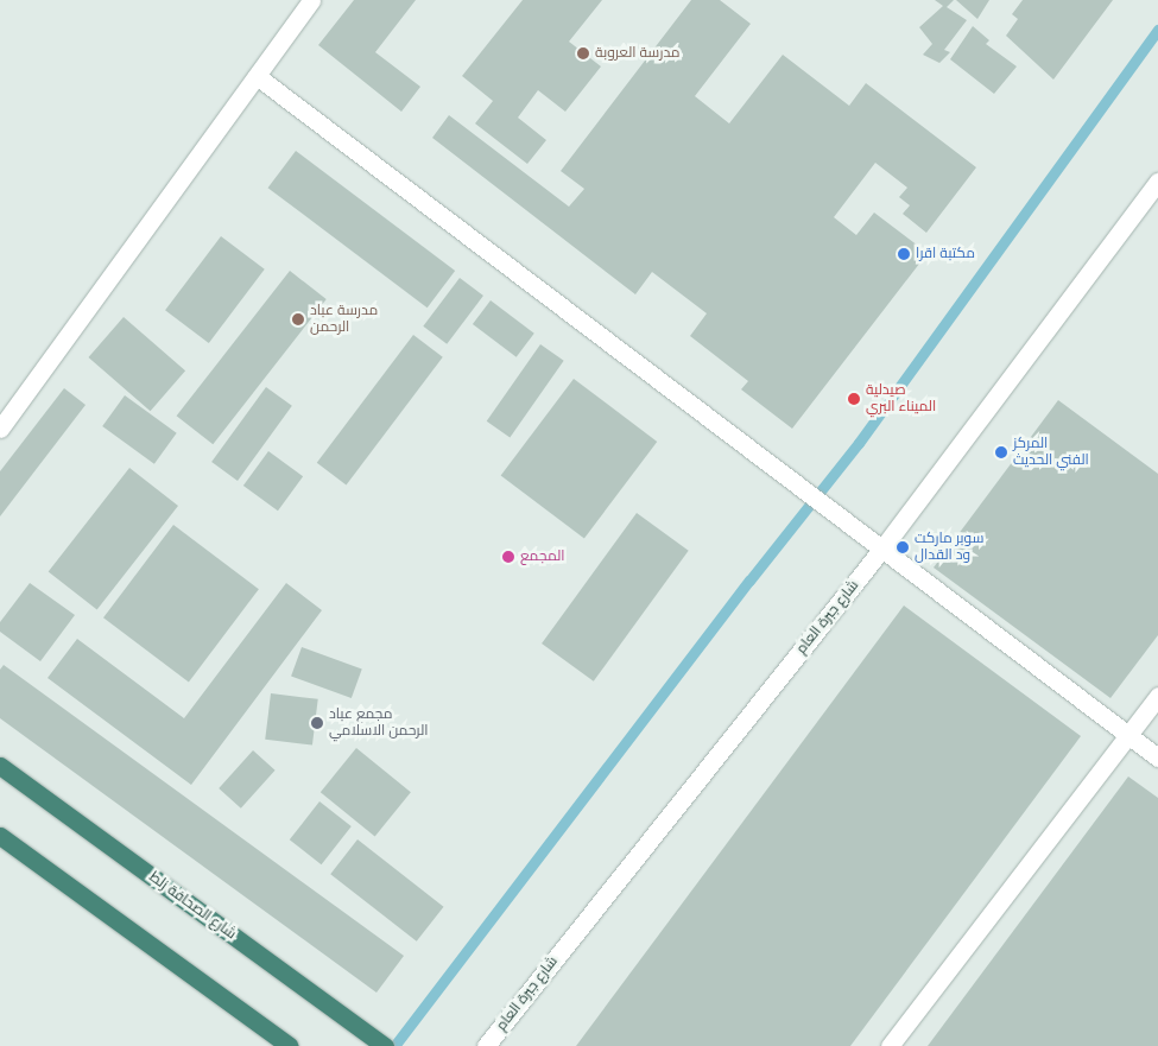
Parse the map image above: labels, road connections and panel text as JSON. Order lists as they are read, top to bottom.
{
  "streets": {
    "highway": ["شارع الصحافة زلط"],
    "street": ["شارع جبرة العام"]
  },
  "places": [
    "مدرسة العروبة",
    "مكتبة اقرا",
    "مدرسة عباد الرحمن",
    "صيدلية الميناء البري",
    "المركز الفني الحديث",
    "سوبر ماركت ود القدال",
    "المجمع",
    "مجمع عباد الرحمن الاسلامي"
  ]
}
